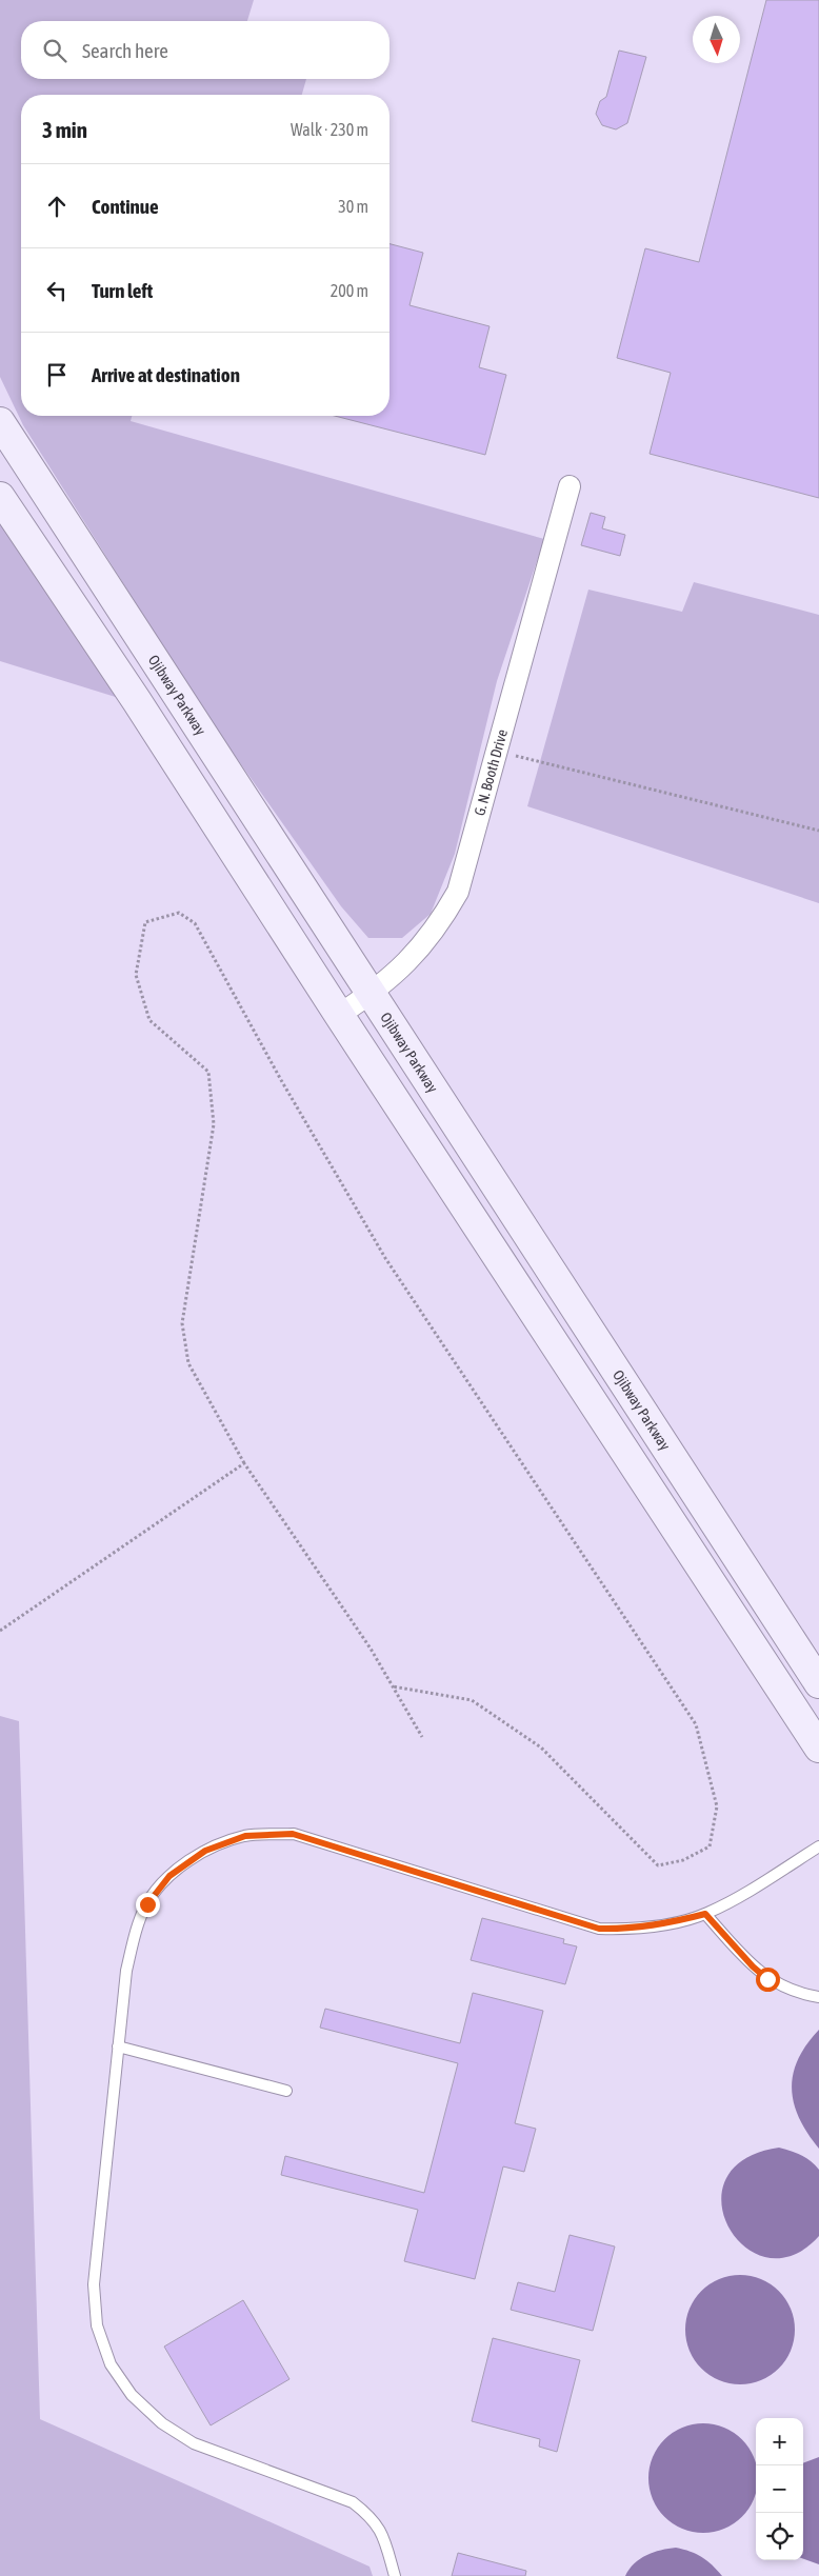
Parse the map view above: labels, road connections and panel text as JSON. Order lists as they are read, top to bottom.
{
  "streets": {
    "main road": ["Ojibway Parkway"],
    "street": ["G. N. Booth Drive"]
  },
  "crossings": [
    ["Ojibway Parkway", "G. N. Booth Drive"]
  ],
  "north": "bottom",
  "page": {
    "search": "Search here",
    "heading": ["3 min", "Walk · 230 m"],
    "list": [
      ["Continue", "30 m"],
      ["Turn left", "200 m"],
      "Arrive at destination"
    ],
    "map_buttons": ["+", "−"]
  }
}
